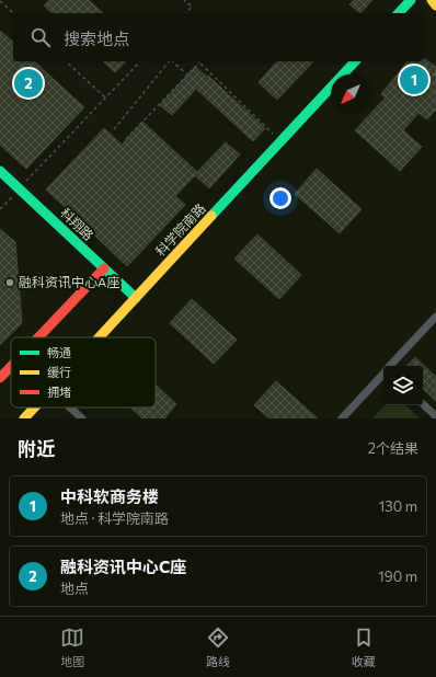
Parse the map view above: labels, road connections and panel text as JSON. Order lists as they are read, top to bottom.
{
  "streets": {
    "street": ["科翔路", "科学院南路"]
  },
  "crossings": [
    ["科翔路", "科学院南路"]
  ],
  "places": ["融科资讯中心A座"],
  "legend": ["畅通", "缓行", "拥堵"],
  "north": "bottom left",
  "page": {
    "search": "搜索地点",
    "pins": ["1", "2"],
    "heading": ["附近", "2个结果"],
    "list": [
      {
        "mark": "1",
        "name": "中科软商务楼",
        "note": "地点 · 科学院南路",
        "value": "130 m"
      },
      {
        "mark": "2",
        "name": "融科资讯中心C座",
        "note": "地点",
        "value": "190 m"
      }
    ],
    "nav": ["地图", "路线", "收藏"]
  }
}
